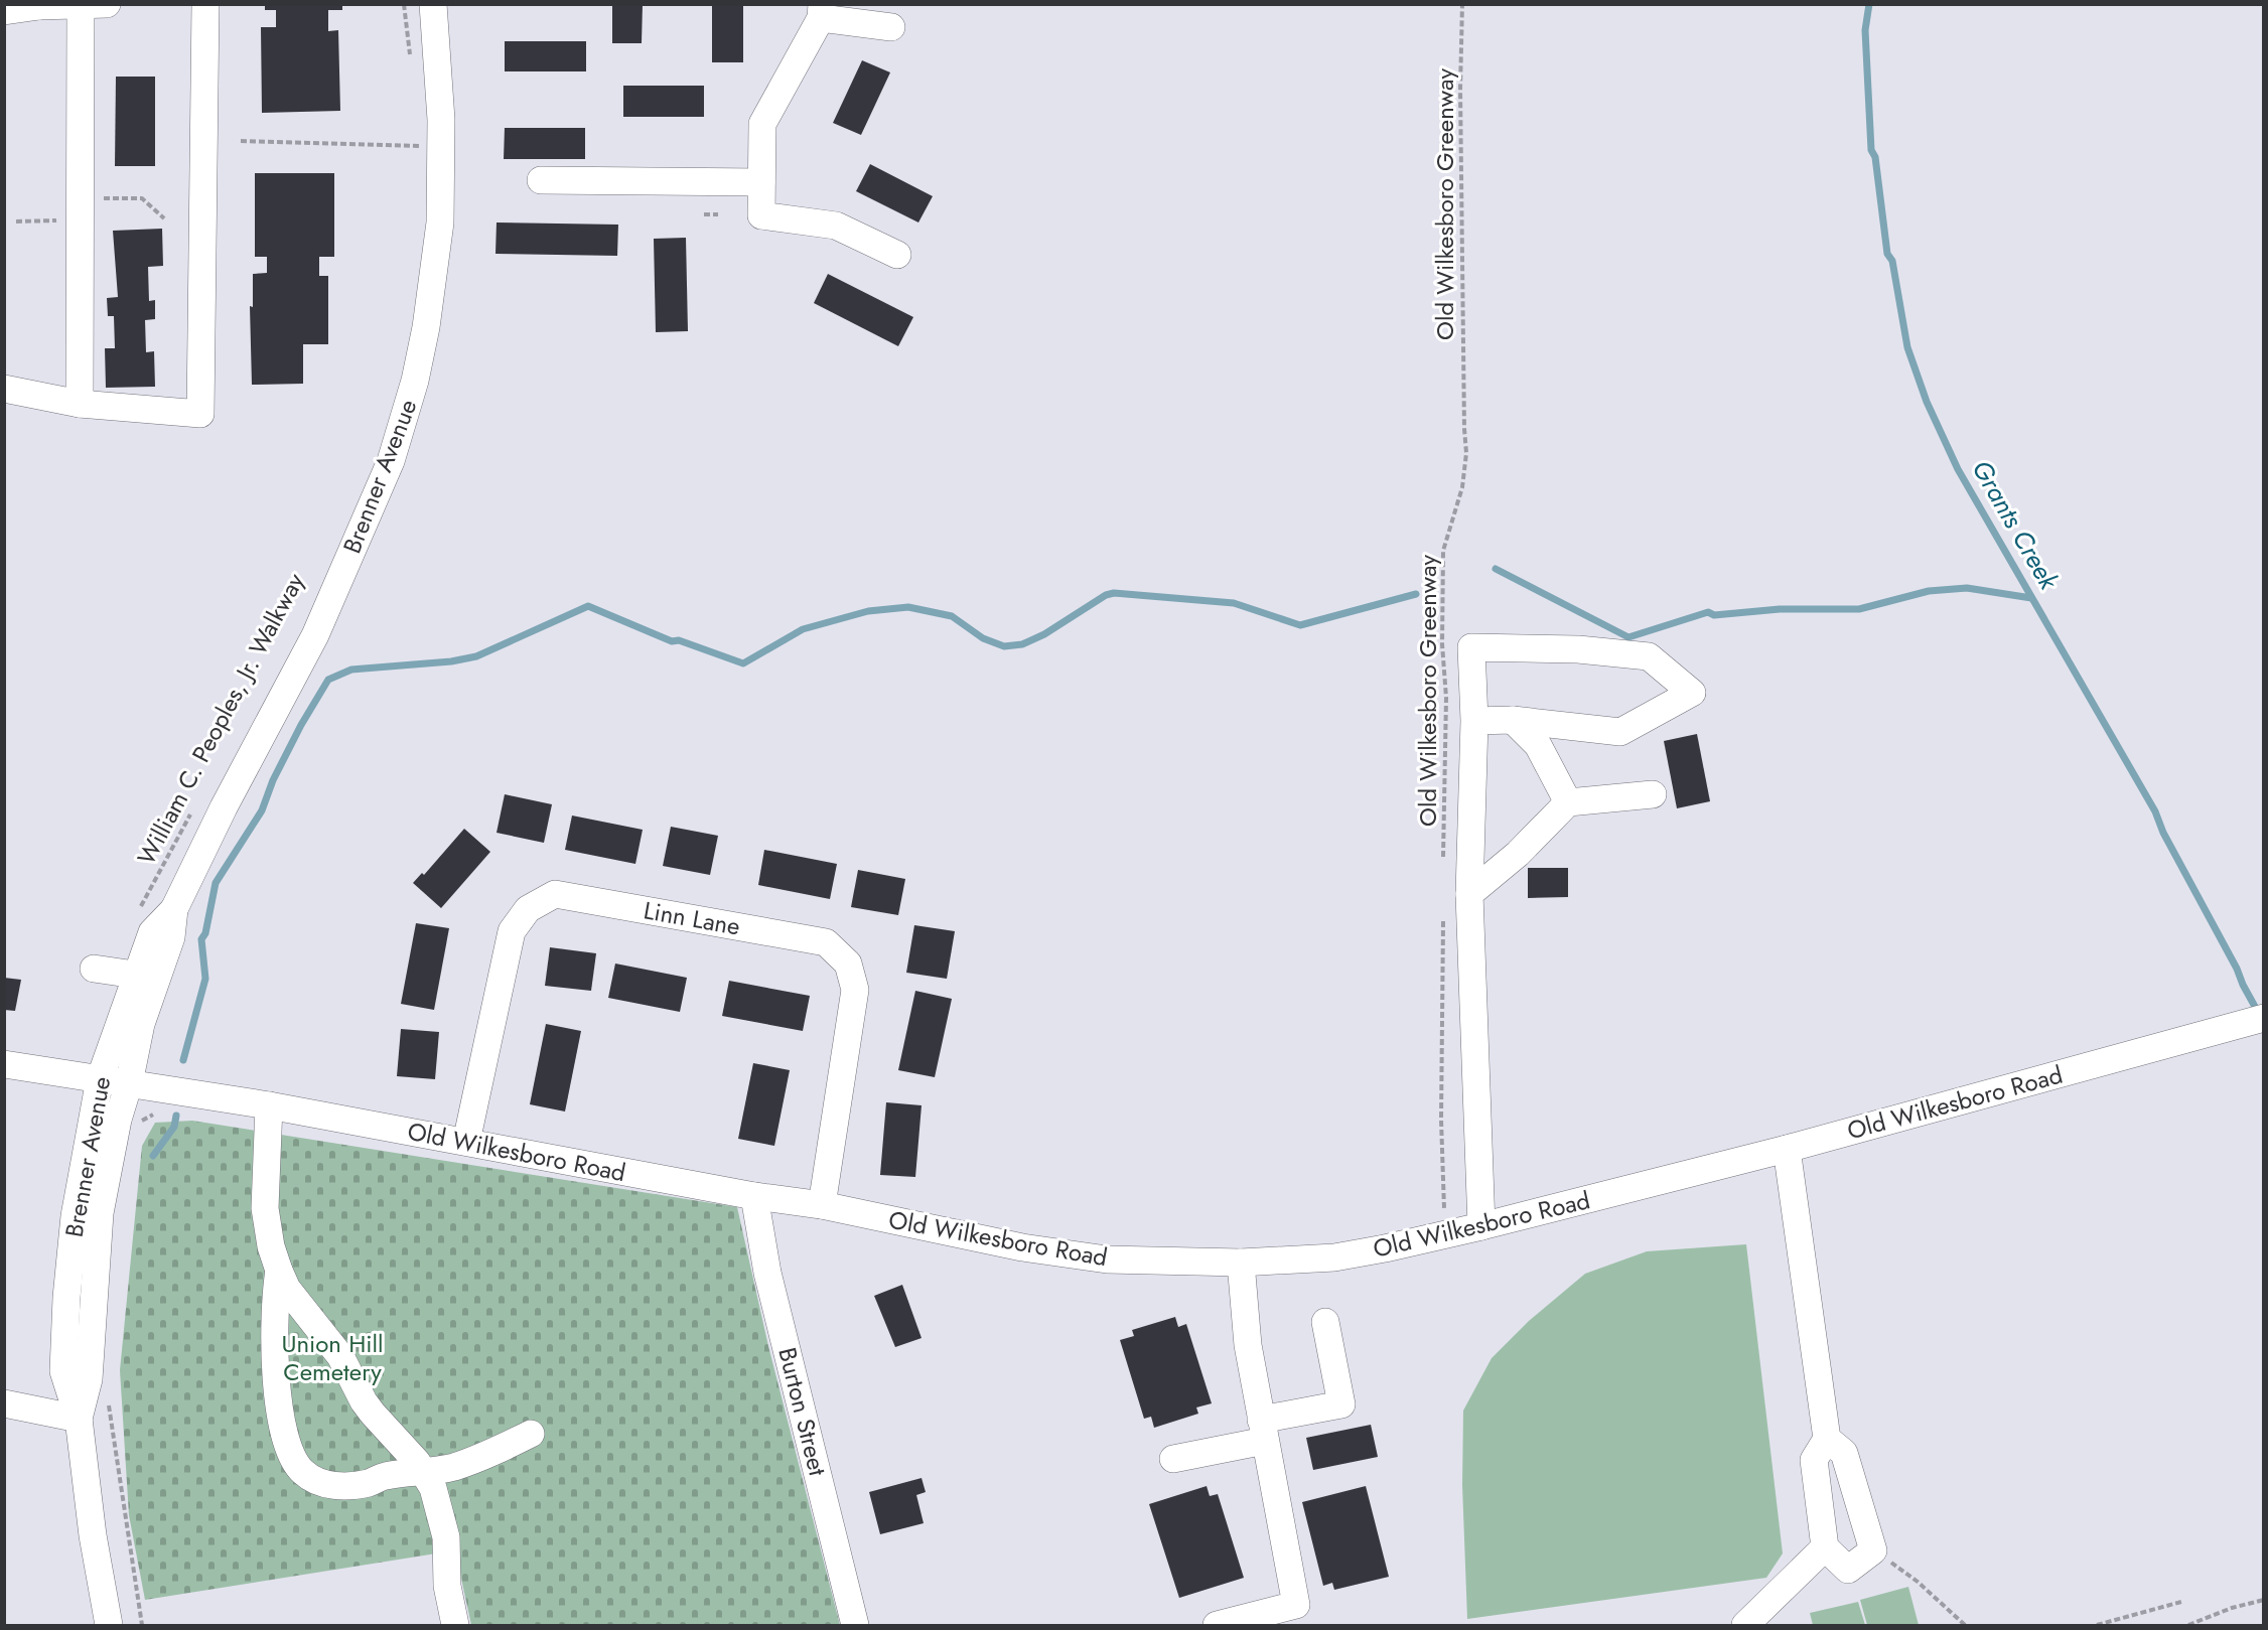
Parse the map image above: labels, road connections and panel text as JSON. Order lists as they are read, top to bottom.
{
  "streets": {
    "street": [
      "Brenner Avenue",
      "Linn Lane",
      "Old Wilkesboro Road",
      "Burton Street"
    ],
    "path": ["Old Wilkesboro Greenway", "William C. Peoples, Jr. Walkway"]
  },
  "crossings": [
    ["Brenner Avenue", "Old Wilkesboro Road"],
    ["Linn Lane", "Old Wilkesboro Road"],
    ["Old Wilkesboro Road", "Burton Street"]
  ],
  "water": ["Grants Creek"],
  "parks": ["Union Hill Cemetery"]
}
